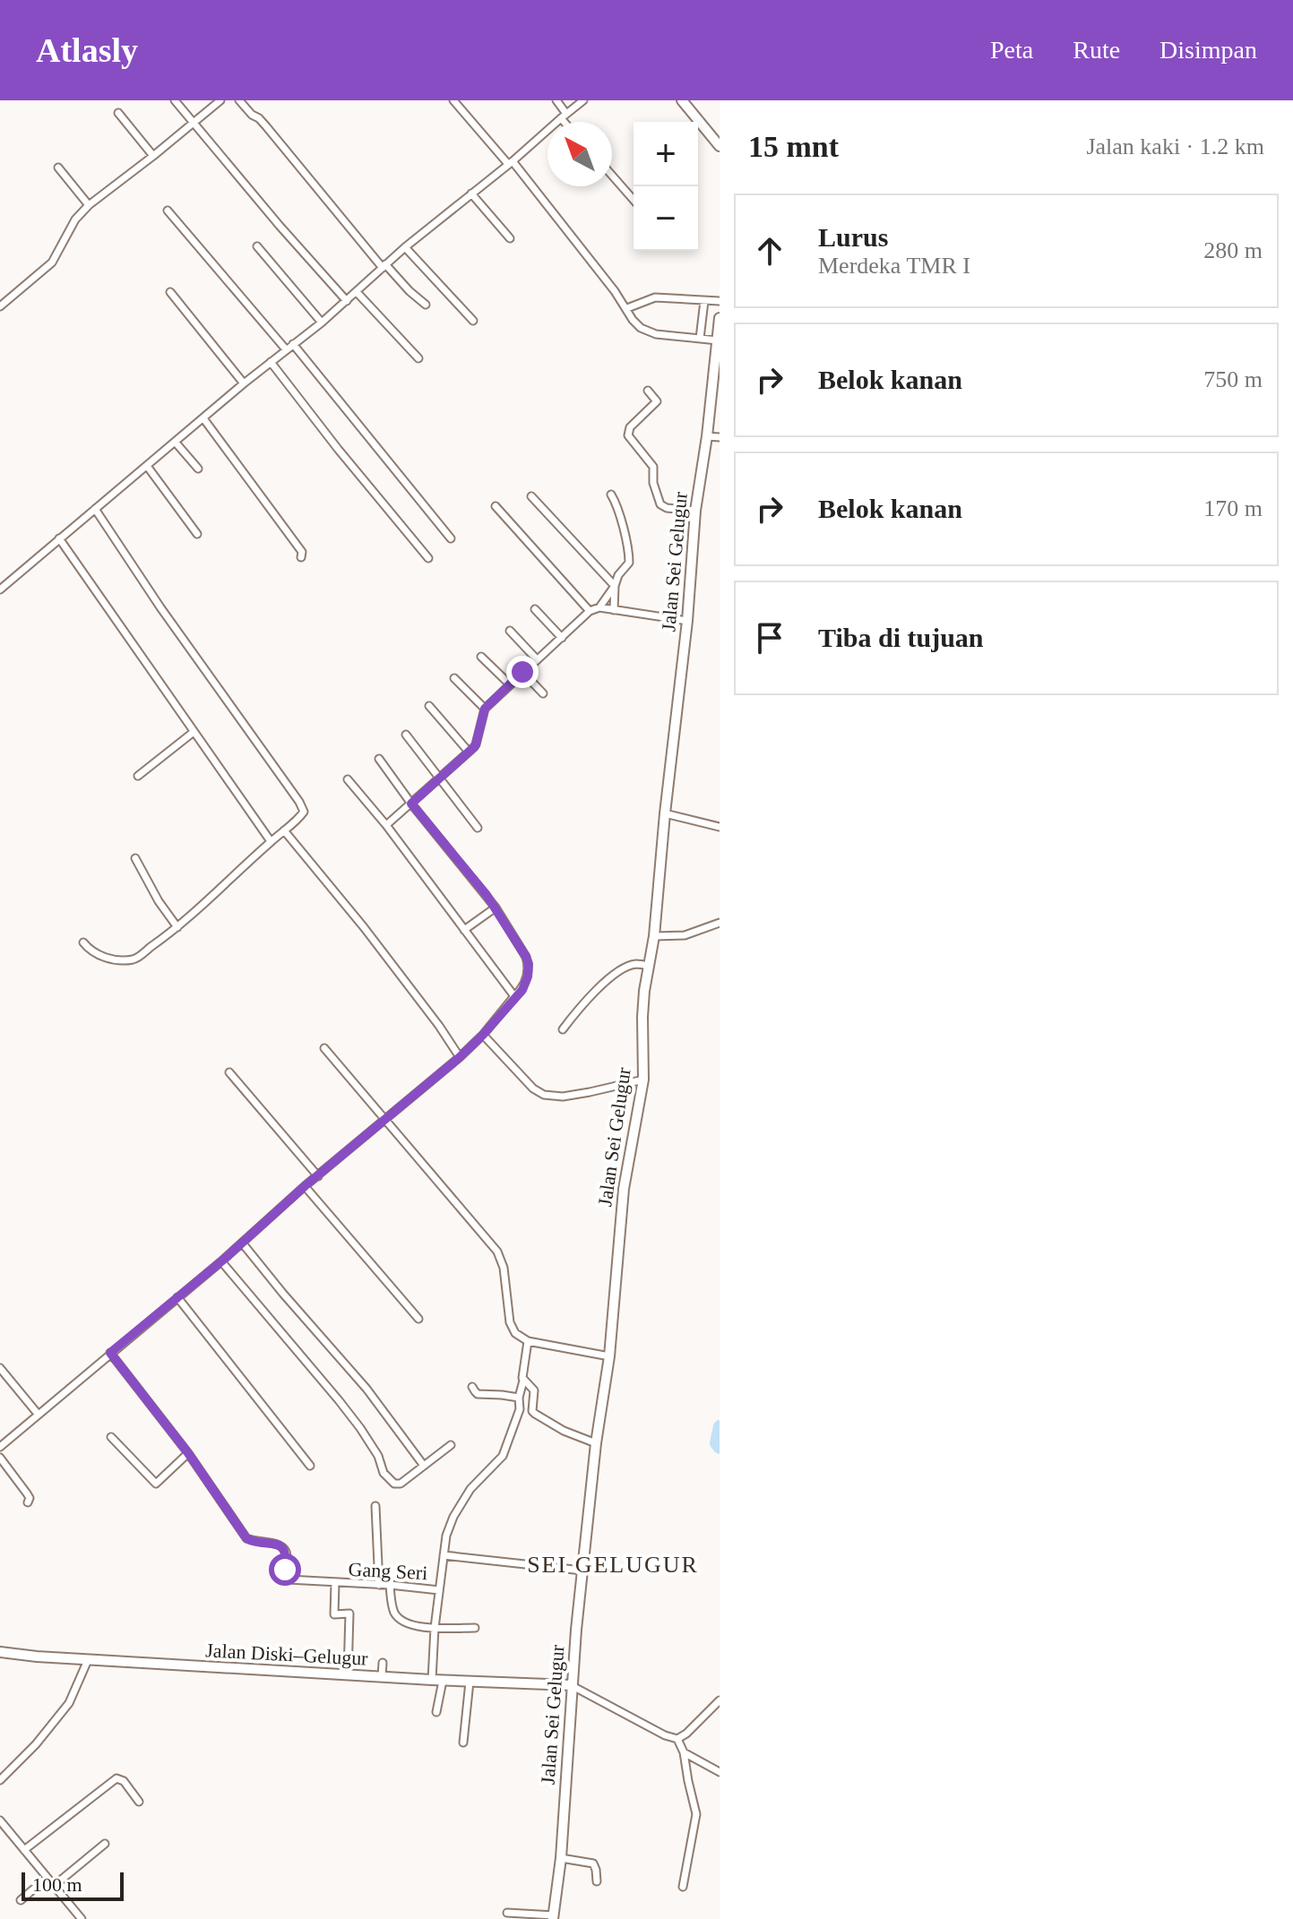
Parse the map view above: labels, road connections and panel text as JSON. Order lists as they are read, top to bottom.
{
  "streets": {
    "main road": ["Jalan Sei Gelugur", "Jalan Diski–Gelugur"],
    "street": ["Gang Seri"]
  },
  "crossings": [
    ["Jalan Sei Gelugur", "Jalan Diski–Gelugur"],
    ["Gang Seri", "Jalan Diski–Gelugur"]
  ],
  "districts": ["SEI GELUGUR"],
  "scale_bar": "100 m",
  "north": "top left",
  "page": {
    "header": "Atlasly",
    "nav": ["Peta", "Rute", "Disimpan"],
    "heading": ["15 mnt", "Jalan kaki · 1.2 km"],
    "map_buttons": ["+", "−"],
    "list": [
      ["Lurus", "Merdeka TMR I", "280 m"],
      ["Belok kanan", "750 m"],
      ["Belok kanan", "170 m"],
      "Tiba di tujuan"
    ],
    "scale": "100 m"
  }
}
